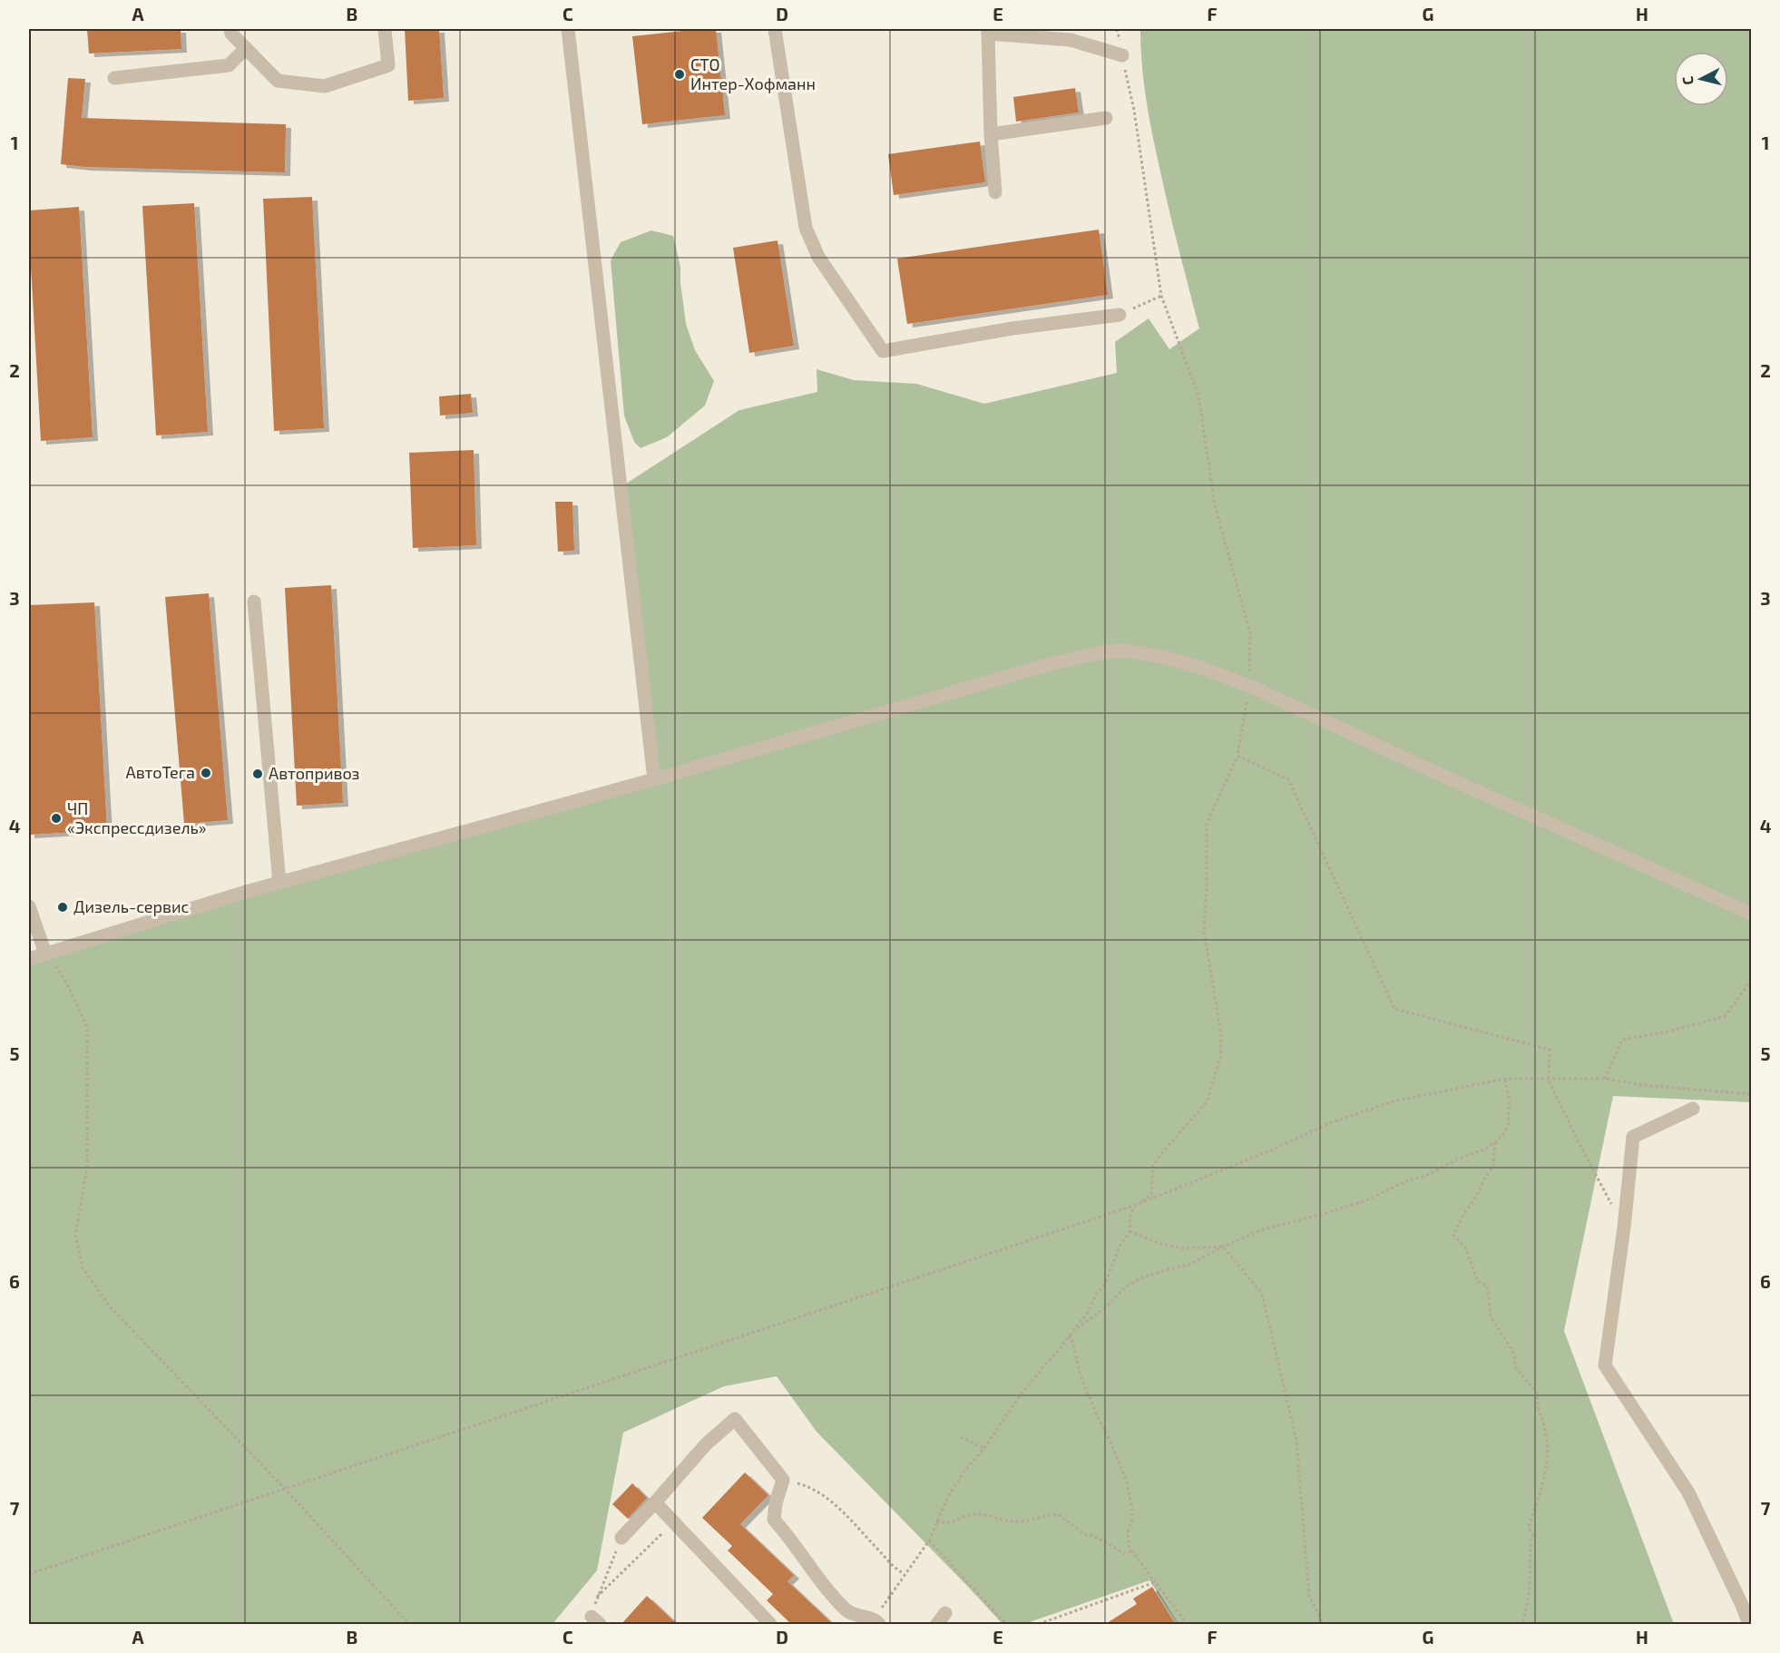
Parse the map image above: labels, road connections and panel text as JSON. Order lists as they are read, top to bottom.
{
  "places": [
    "СТО Интер-Хофманн",
    "АвтоТега",
    "Автопривоз",
    "ЧП «Экспрессдизель»",
    "Дизель-сервис"
  ],
  "north": "left",
  "grid": {
    "columns": [
      "A",
      "B",
      "C",
      "D",
      "E",
      "F",
      "G",
      "H"
    ],
    "rows": [
      "1",
      "2",
      "3",
      "4",
      "5",
      "6",
      "7"
    ]
  }
}
